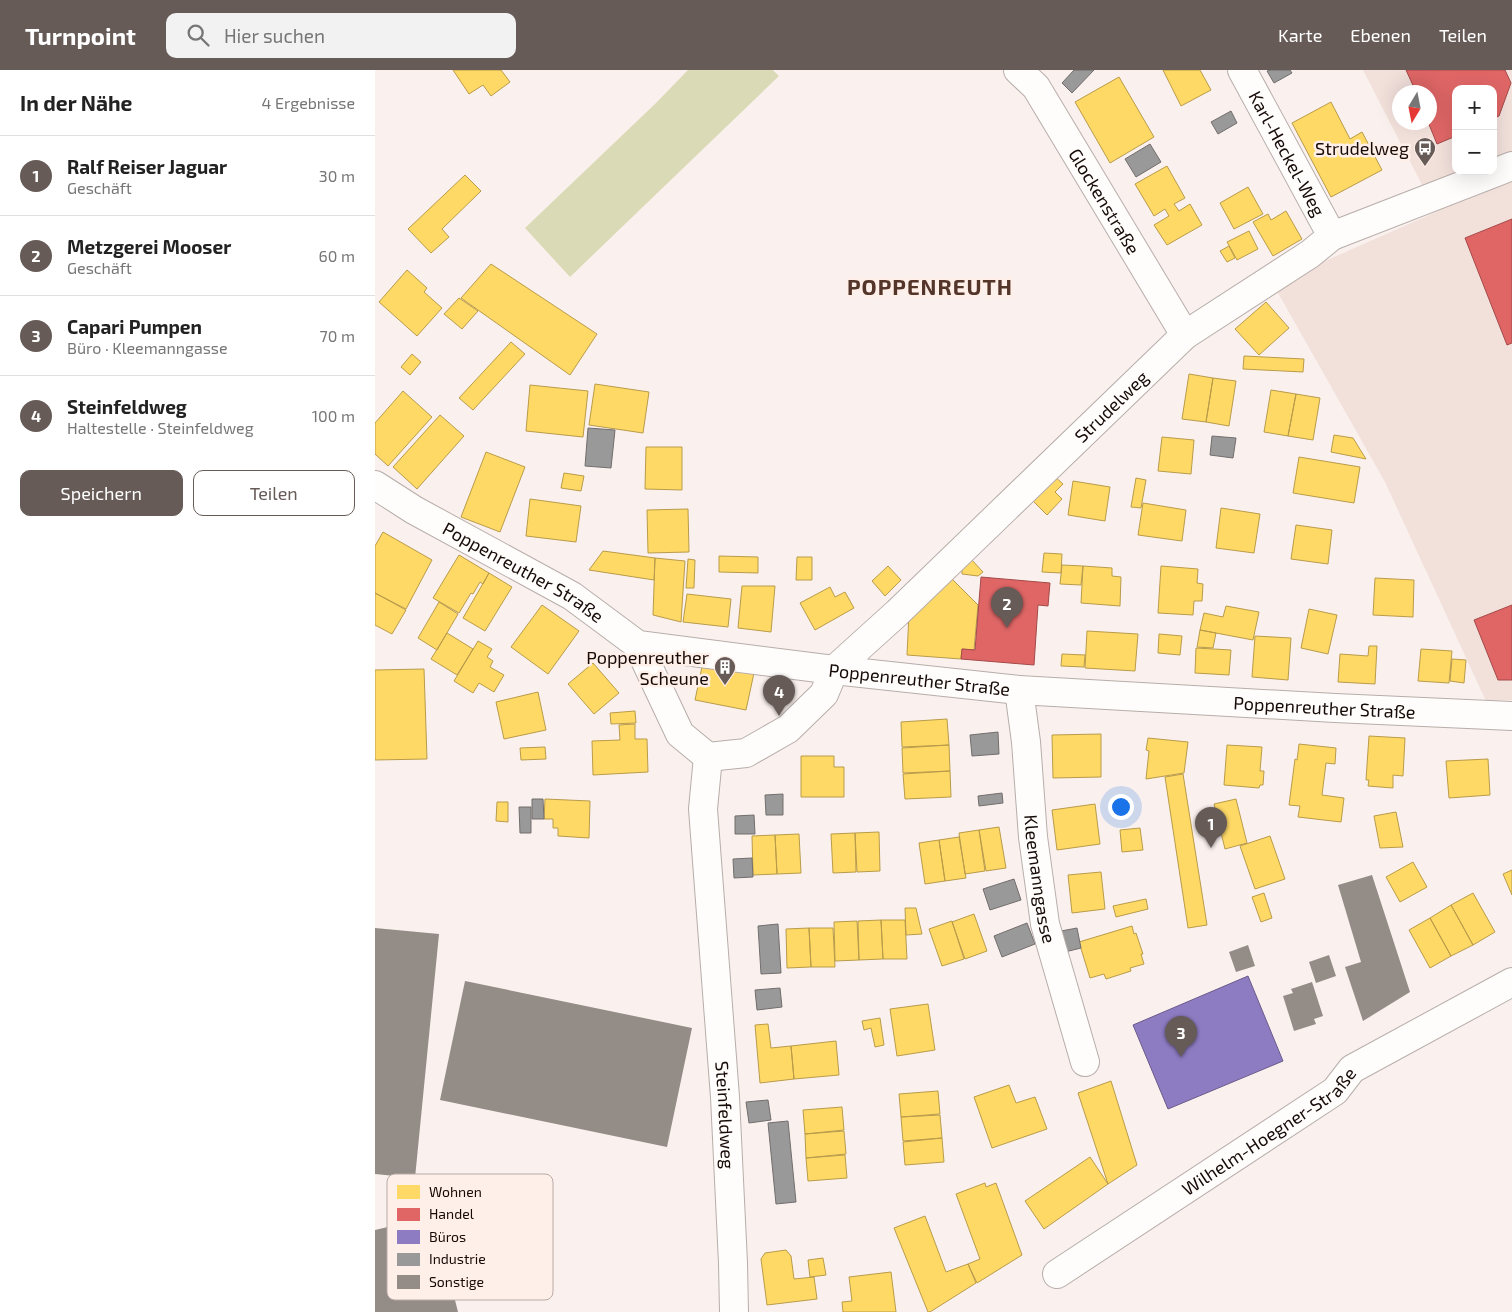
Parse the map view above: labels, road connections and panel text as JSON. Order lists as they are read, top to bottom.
{
  "streets": {
    "street": [
      "Karl-Heckel-Weg",
      "Glockenstraße",
      "Strudelweg",
      "Poppenreuther Straße",
      "Kleemanngasse",
      "Steinfeldweg",
      "Wilhelm-Hoegner-Straße"
    ]
  },
  "crossings": [
    ["Karl-Heckel-Weg", "Strudelweg"],
    ["Glockenstraße", "Strudelweg"],
    ["Strudelweg", "Poppenreuther Straße"],
    ["Poppenreuther Straße", "Kleemanngasse"]
  ],
  "districts": ["POPPENREUTH"],
  "places": {
    "bus stop": ["Strudelweg"],
    "building": ["Poppenreuther Scheune"]
  },
  "legend": [
    "Wohnen",
    "Handel",
    "Büros",
    "Industrie",
    "Sonstige"
  ],
  "north": "bottom",
  "page": {
    "header": "Turnpoint",
    "search": "Hier suchen",
    "nav": ["Karte", "Ebenen", "Teilen"],
    "heading": ["In der Nähe", "4 Ergebnisse"],
    "map_buttons": ["+", "−"],
    "list": [
      {
        "mark": "1",
        "name": "Ralf Reiser Jaguar",
        "note": "Geschäft",
        "value": "30 m"
      },
      {
        "mark": "2",
        "name": "Metzgerei Mooser",
        "note": "Geschäft",
        "value": "60 m"
      },
      {
        "mark": "3",
        "name": "Capari Pumpen",
        "note": "Büro · Kleemanngasse",
        "value": "70 m"
      },
      {
        "mark": "4",
        "name": "Steinfeldweg",
        "note": "Haltestelle · Steinfeldweg",
        "value": "100 m"
      }
    ],
    "buttons": ["Speichern", "Teilen"],
    "pins": [
      "2",
      "4",
      "1",
      "3"
    ]
  }
}
